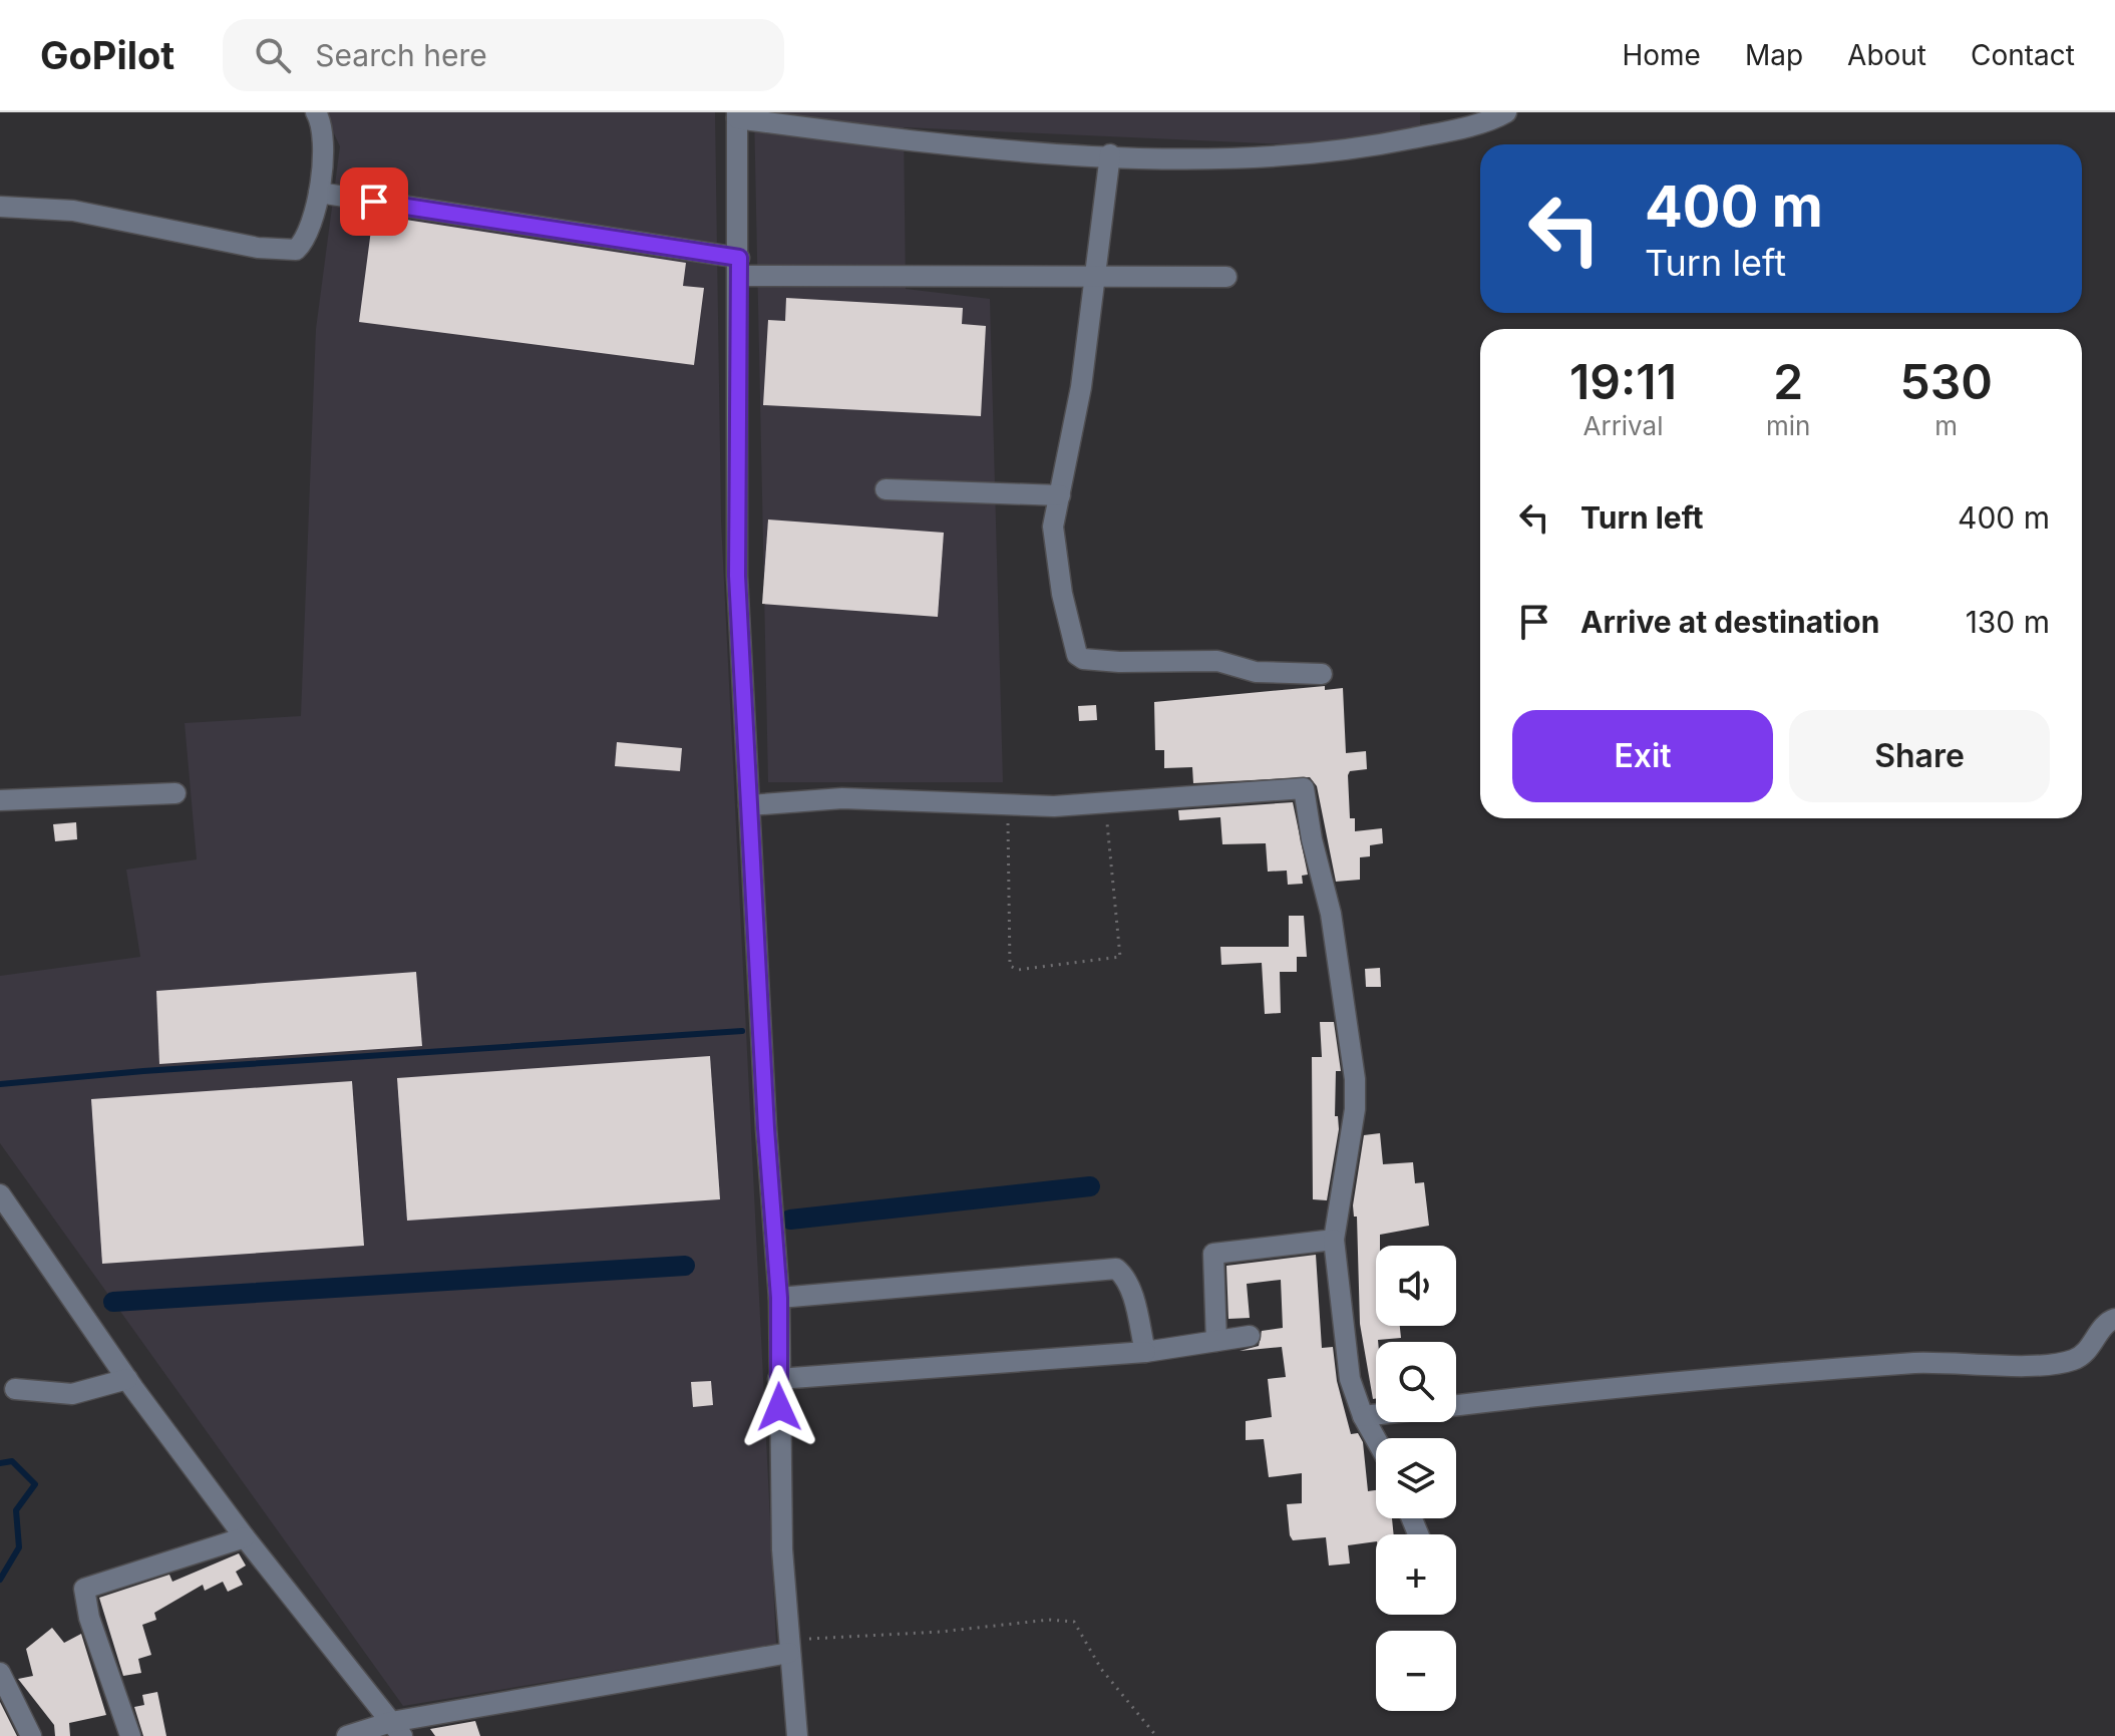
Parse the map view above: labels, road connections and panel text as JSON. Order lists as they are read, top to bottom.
{
  "page": {
    "header": "GoPilot",
    "search": "Search here",
    "nav": [
      "Home",
      "Map",
      "About",
      "Contact"
    ],
    "turn": ["400 m", "Turn left"],
    "eta": [
      "19:11",
      "Arrival",
      "2",
      "min",
      "530",
      "m"
    ],
    "list": [
      {
        "name": "Turn left",
        "value": "400 m"
      },
      {
        "name": "Arrive at destination",
        "value": "130 m"
      }
    ],
    "buttons": ["Exit", "Share"],
    "map_buttons": ["+", "−"]
  }
}
